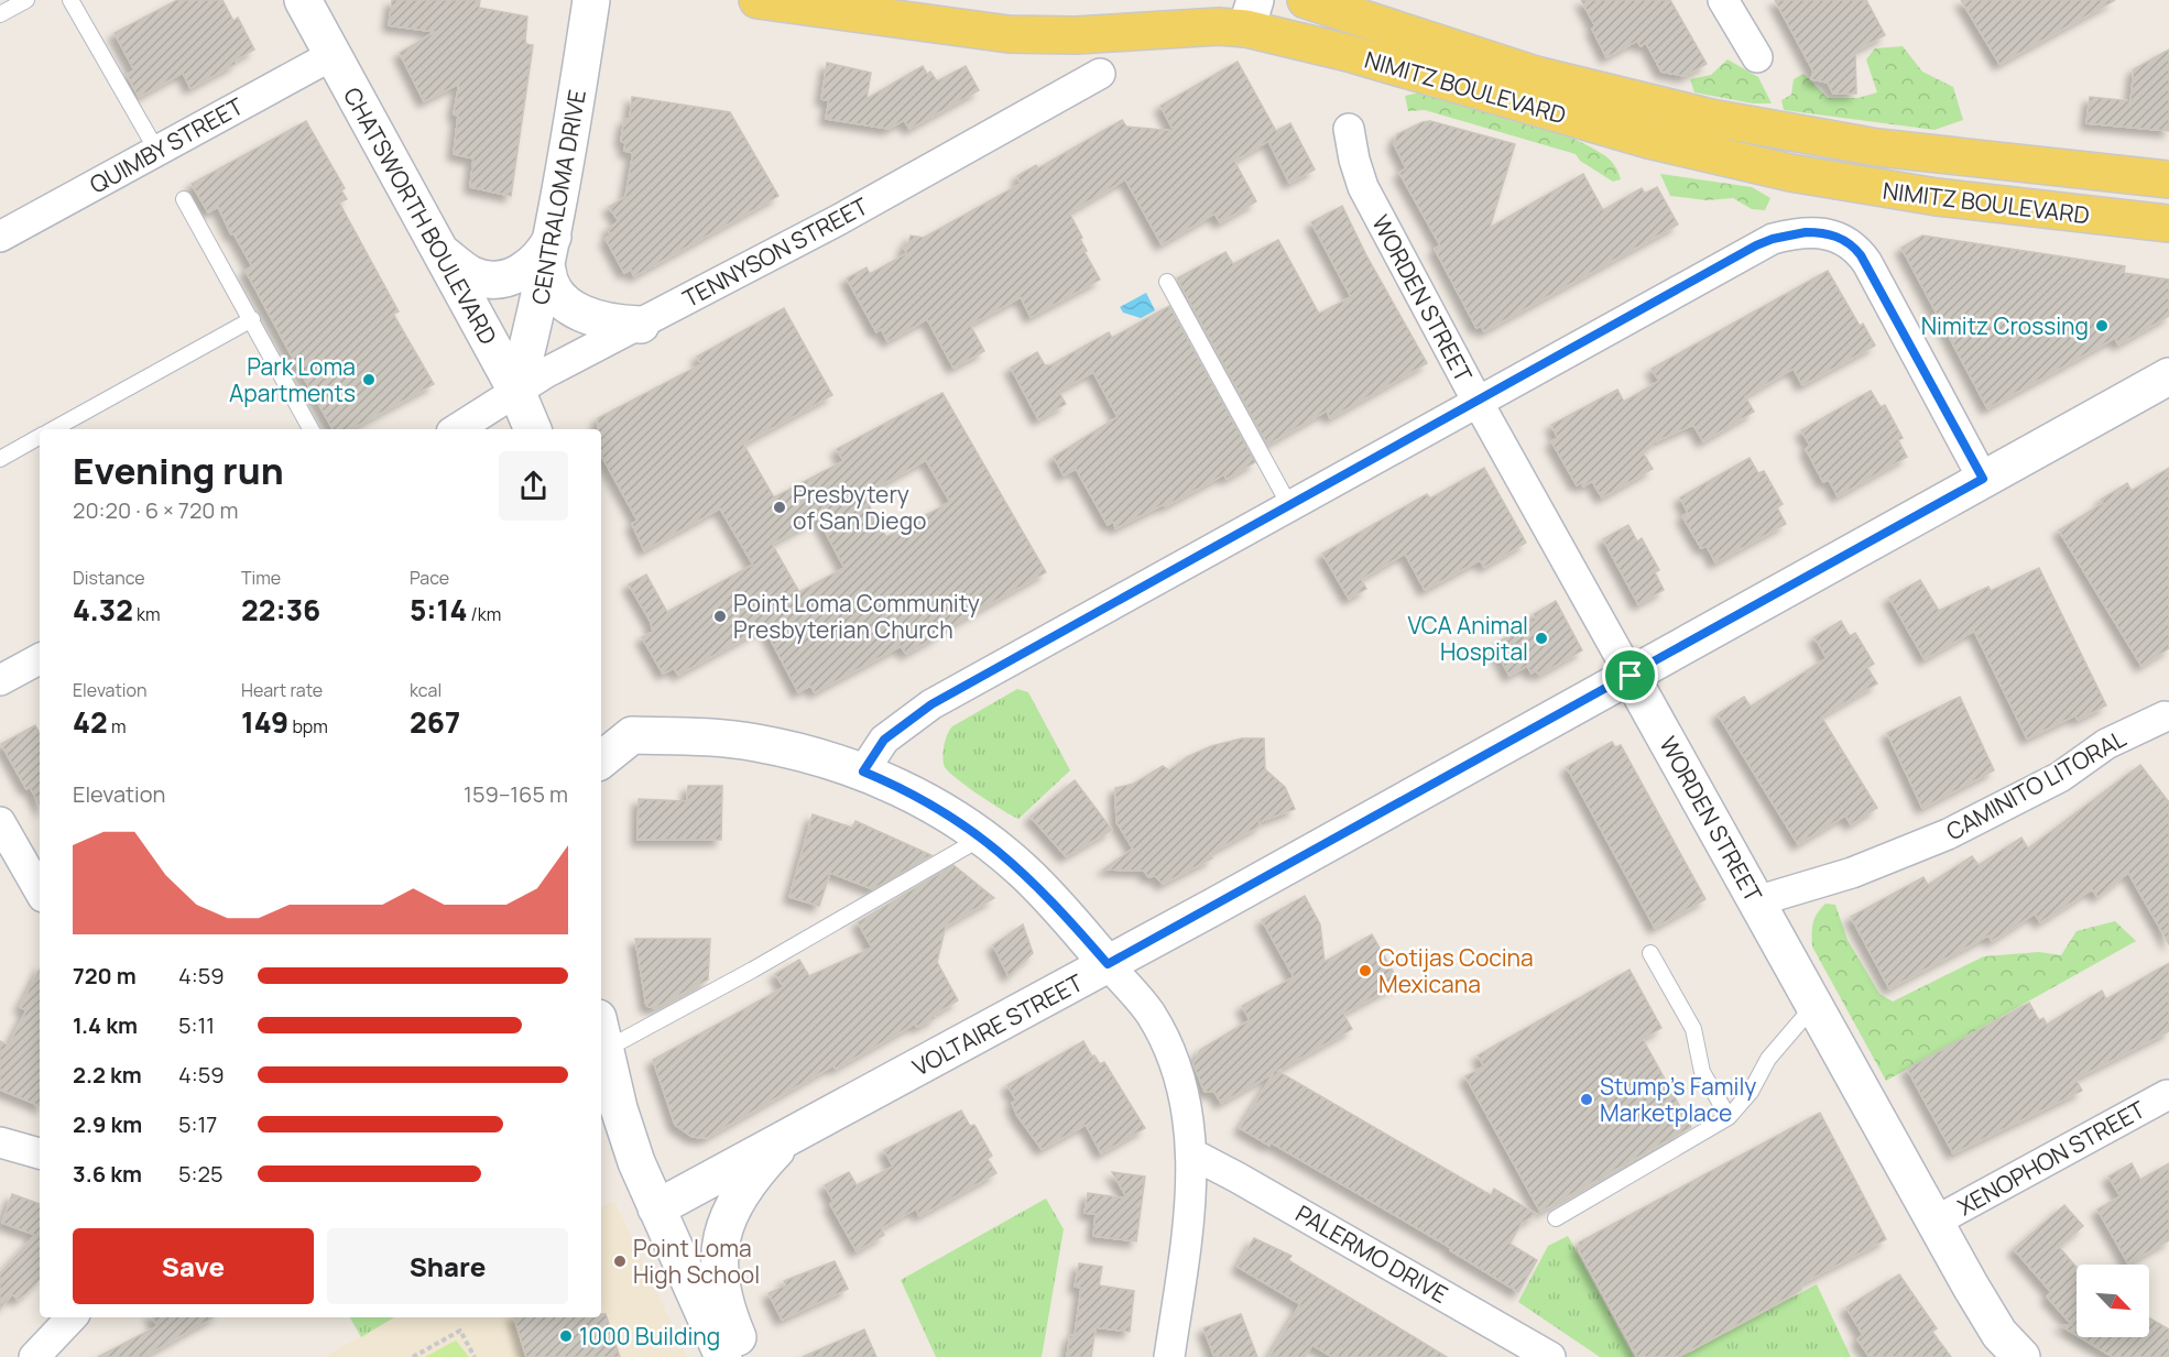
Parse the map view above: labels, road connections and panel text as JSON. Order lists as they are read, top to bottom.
{
  "streets": {
    "main road": [
      "NIMITZ BOULEVARD",
      "CENTRALOMA DRIVE",
      "CHATSWORTH BOULEVARD",
      "WORDEN STREET",
      "VOLTAIRE STREET"
    ],
    "street": [
      "QUIMBY STREET",
      "TENNYSON STREET",
      "CAMINITO LITORAL",
      "XENOPHON STREET",
      "PALERMO DRIVE"
    ]
  },
  "crossings": [
    ["QUIMBY STREET", "CHATSWORTH BOULEVARD"],
    ["CENTRALOMA DRIVE", "CHATSWORTH BOULEVARD"],
    ["CENTRALOMA DRIVE", "TENNYSON STREET"],
    ["CHATSWORTH BOULEVARD", "TENNYSON STREET"],
    ["WORDEN STREET", "CAMINITO LITORAL"],
    ["WORDEN STREET", "VOLTAIRE STREET"],
    ["WORDEN STREET", "XENOPHON STREET"]
  ],
  "places": [
    "Nimitz Crossing",
    "Park Loma Apartments",
    "Presbytery of San Diego",
    "Point Loma Community Presbyterian Church",
    "VCA Animal Hospital",
    "Cotijas Cocina Mexicana",
    "Stump's Family Marketplace",
    "Point Loma High School",
    "1000 Building"
  ],
  "north": "bottom right",
  "page": {
    "heading": ["Evening run", "20:20 · 6 × 720 m"],
    "stats": [
      ["Distance", "4.32 km"],
      ["Time", "22:36"],
      ["Pace", "5:14 /km"],
      ["Elevation", "42 m"],
      ["Heart rate", "149 bpm"],
      ["kcal", "267"]
    ],
    "chart": ["Elevation", "159–165 m"],
    "list": [
      {
        "name": "720 m",
        "note": "4:59"
      },
      {
        "name": "1.4 km",
        "note": "5:11"
      },
      {
        "name": "2.2 km",
        "note": "4:59"
      },
      {
        "name": "2.9 km",
        "note": "5:17"
      },
      {
        "name": "3.6 km",
        "note": "5:25"
      }
    ],
    "buttons": ["Save", "Share"]
  }
}
